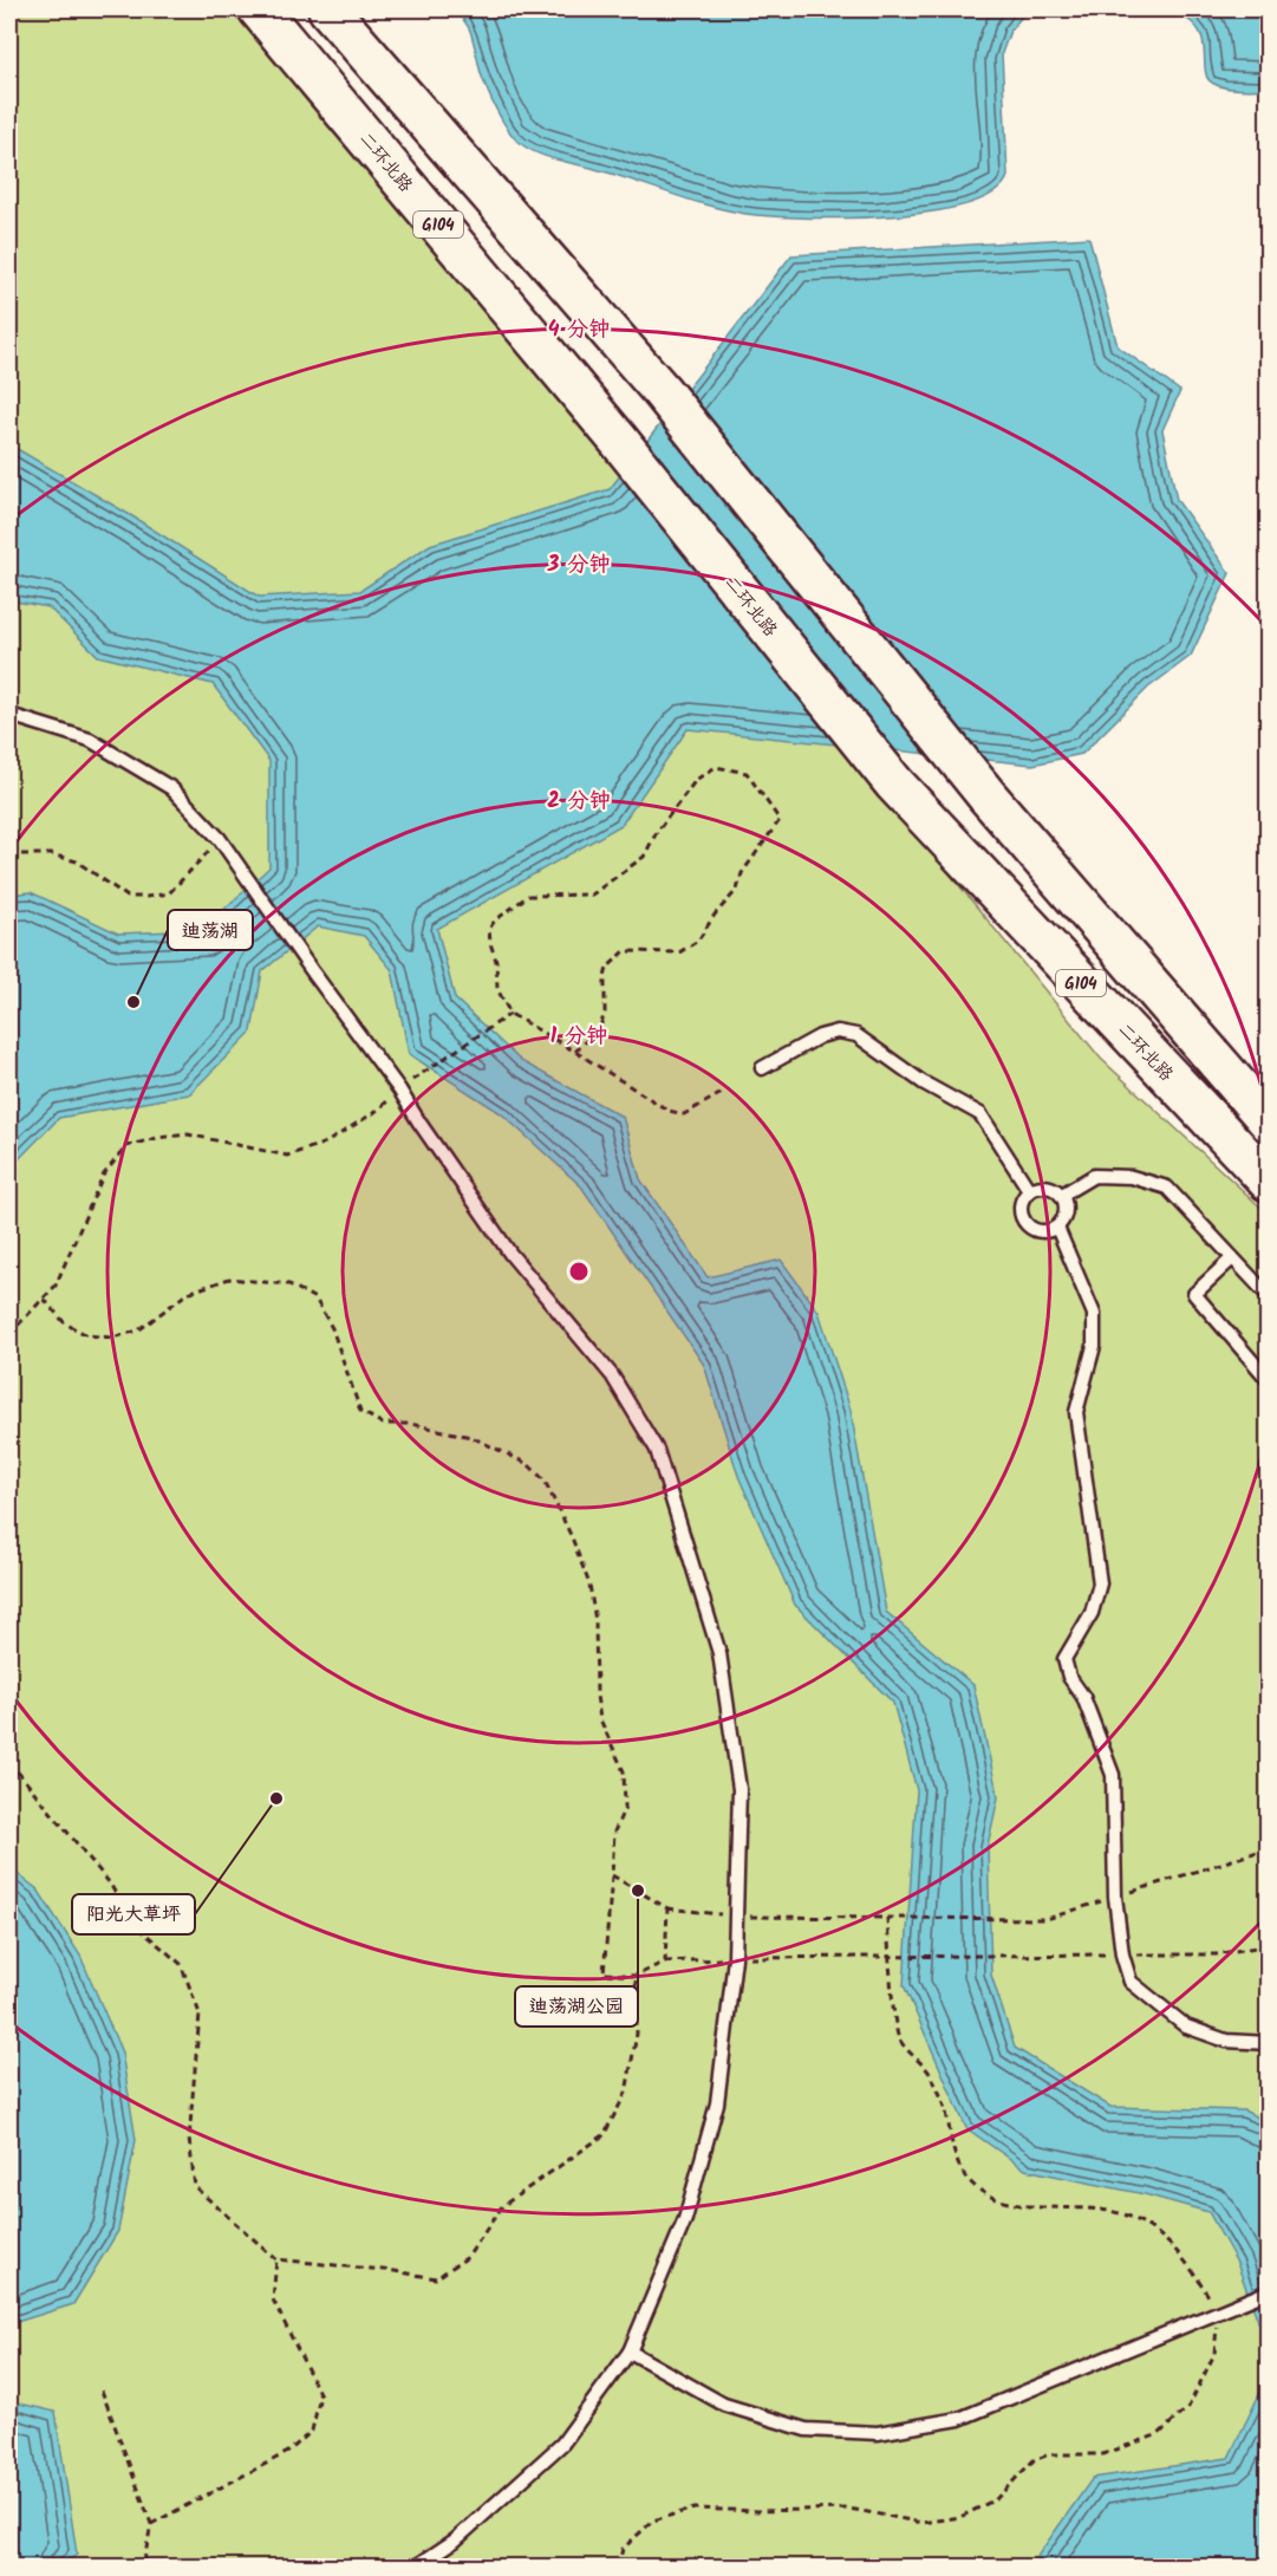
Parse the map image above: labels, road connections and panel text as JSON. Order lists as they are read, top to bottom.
{
  "streets": {
    "highway": ["二环北路", "G104"]
  },
  "places": ["迪荡湖", "阳光大草坪", "迪荡湖公园"],
  "rings": [
    "4 分钟",
    "3 分钟",
    "2 分钟",
    "1 分钟"
  ]
}
